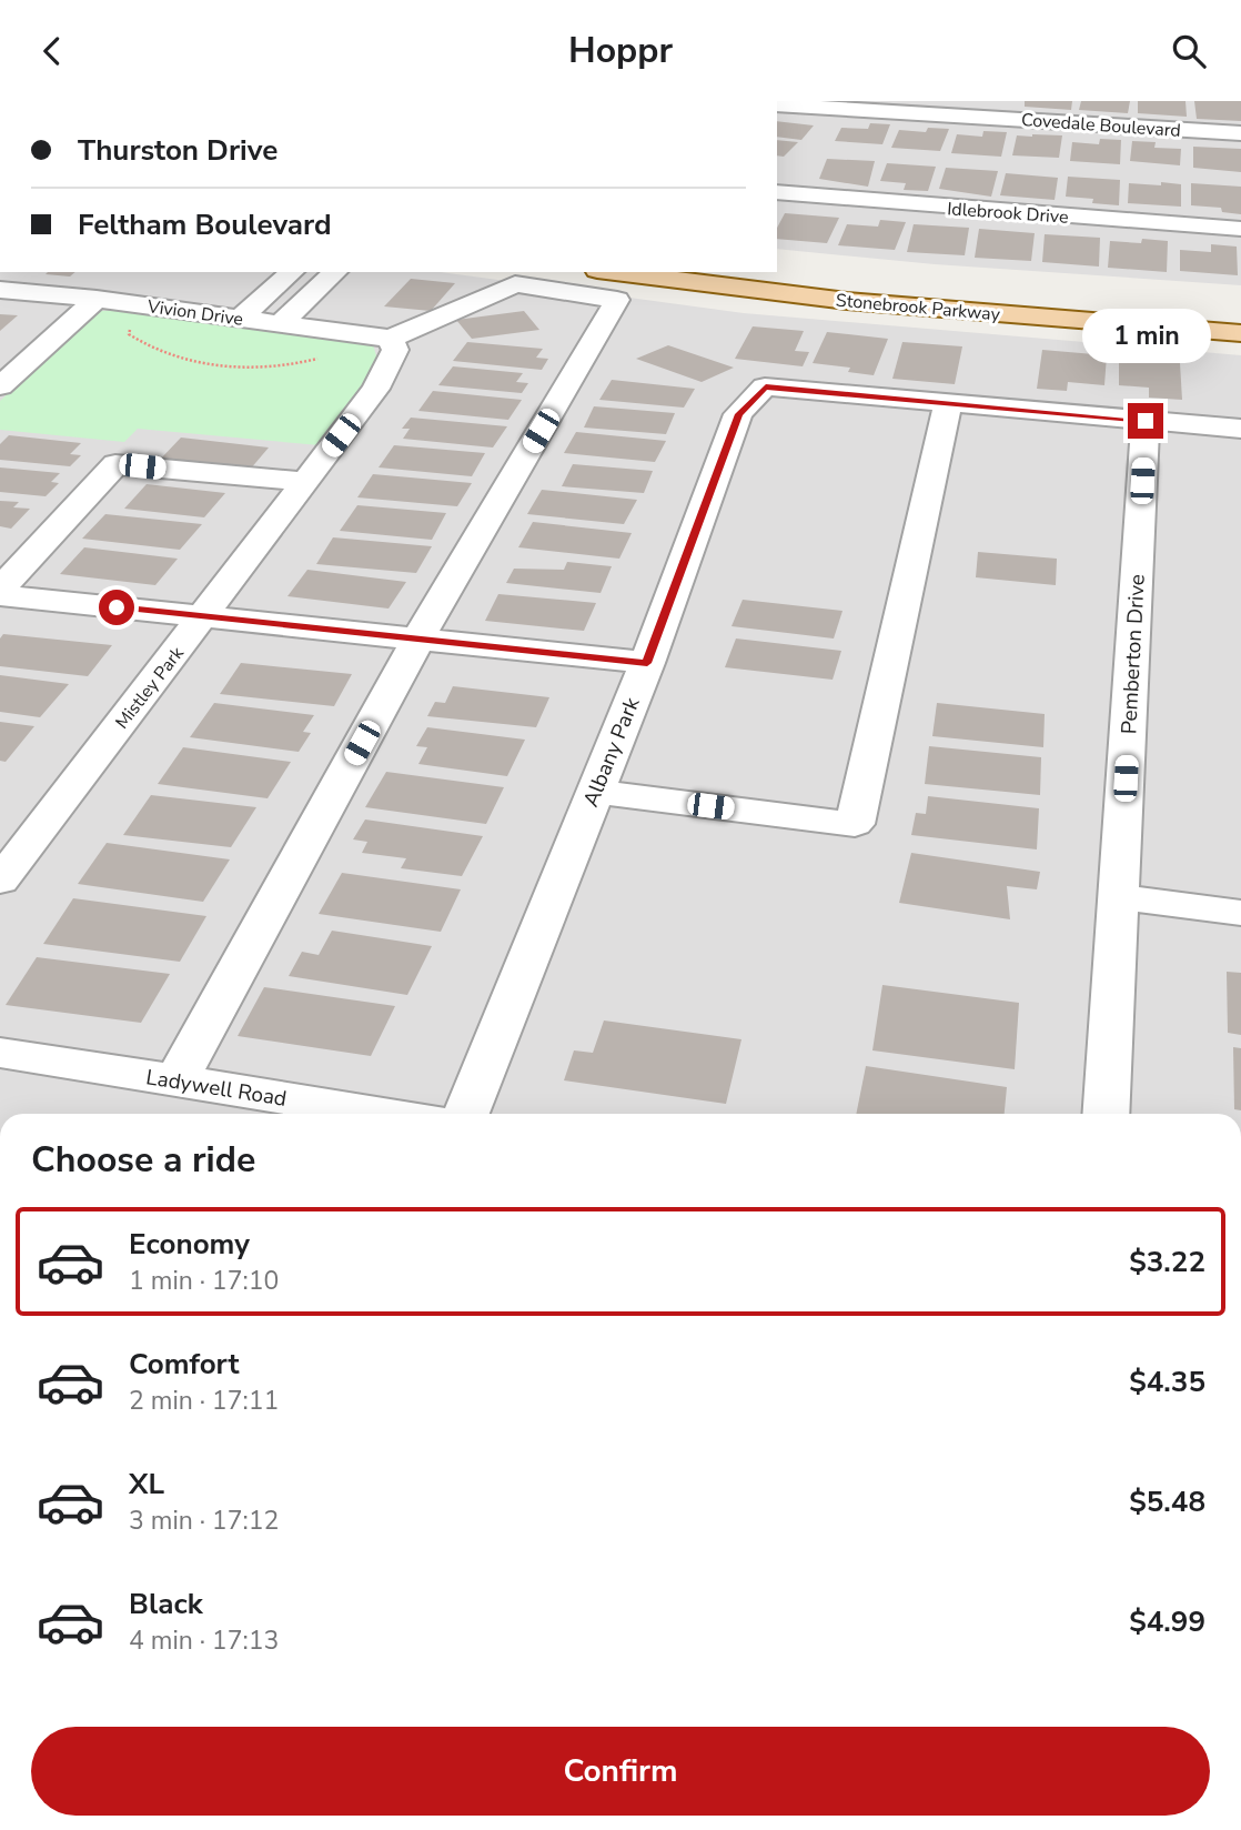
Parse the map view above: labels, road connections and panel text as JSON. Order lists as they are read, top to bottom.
{
  "streets": {
    "main road": ["Stonebrook Parkway"],
    "street": [
      "Covedale Boulevard",
      "Idlebrook Drive",
      "Vivion Drive",
      "Pemberton Drive",
      "Mistley Park",
      "Albany Park",
      "Ladywell Road"
    ]
  },
  "crossings": [
    ["Vivion Drive", "Mistley Park"]
  ],
  "page": {
    "header": "Hoppr",
    "banner": ["Thurston Drive", "Feltham Boulevard"],
    "bubble": "1 min",
    "heading": "Choose a ride",
    "list": [
      {
        "name": "Economy",
        "note": "1 min · 17:10",
        "value": "$3.22"
      },
      {
        "name": "Comfort",
        "note": "2 min · 17:11",
        "value": "$4.35"
      },
      {
        "name": "XL",
        "note": "3 min · 17:12",
        "value": "$5.48"
      },
      {
        "name": "Black",
        "note": "4 min · 17:13",
        "value": "$4.99"
      }
    ],
    "buttons": "Confirm"
  }
}
